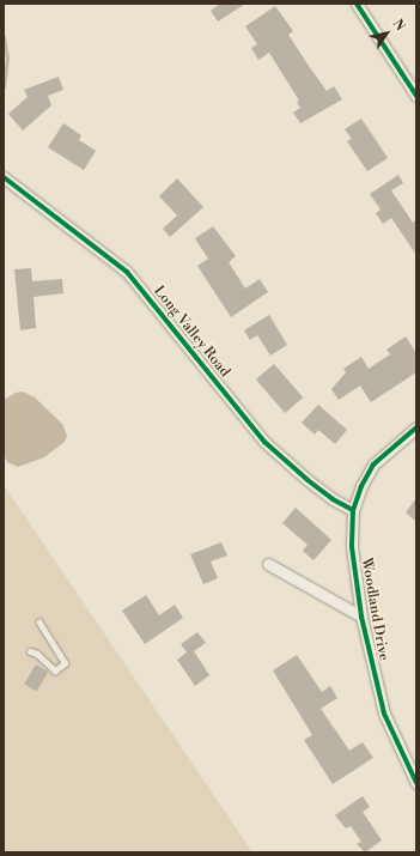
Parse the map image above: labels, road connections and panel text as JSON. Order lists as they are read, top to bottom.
{
  "streets": {
    "street": ["Long Valley Road", "Woodland Drive"]
  },
  "crossings": [
    ["Long Valley Road", "Woodland Drive"]
  ],
  "north": "top right"
}
